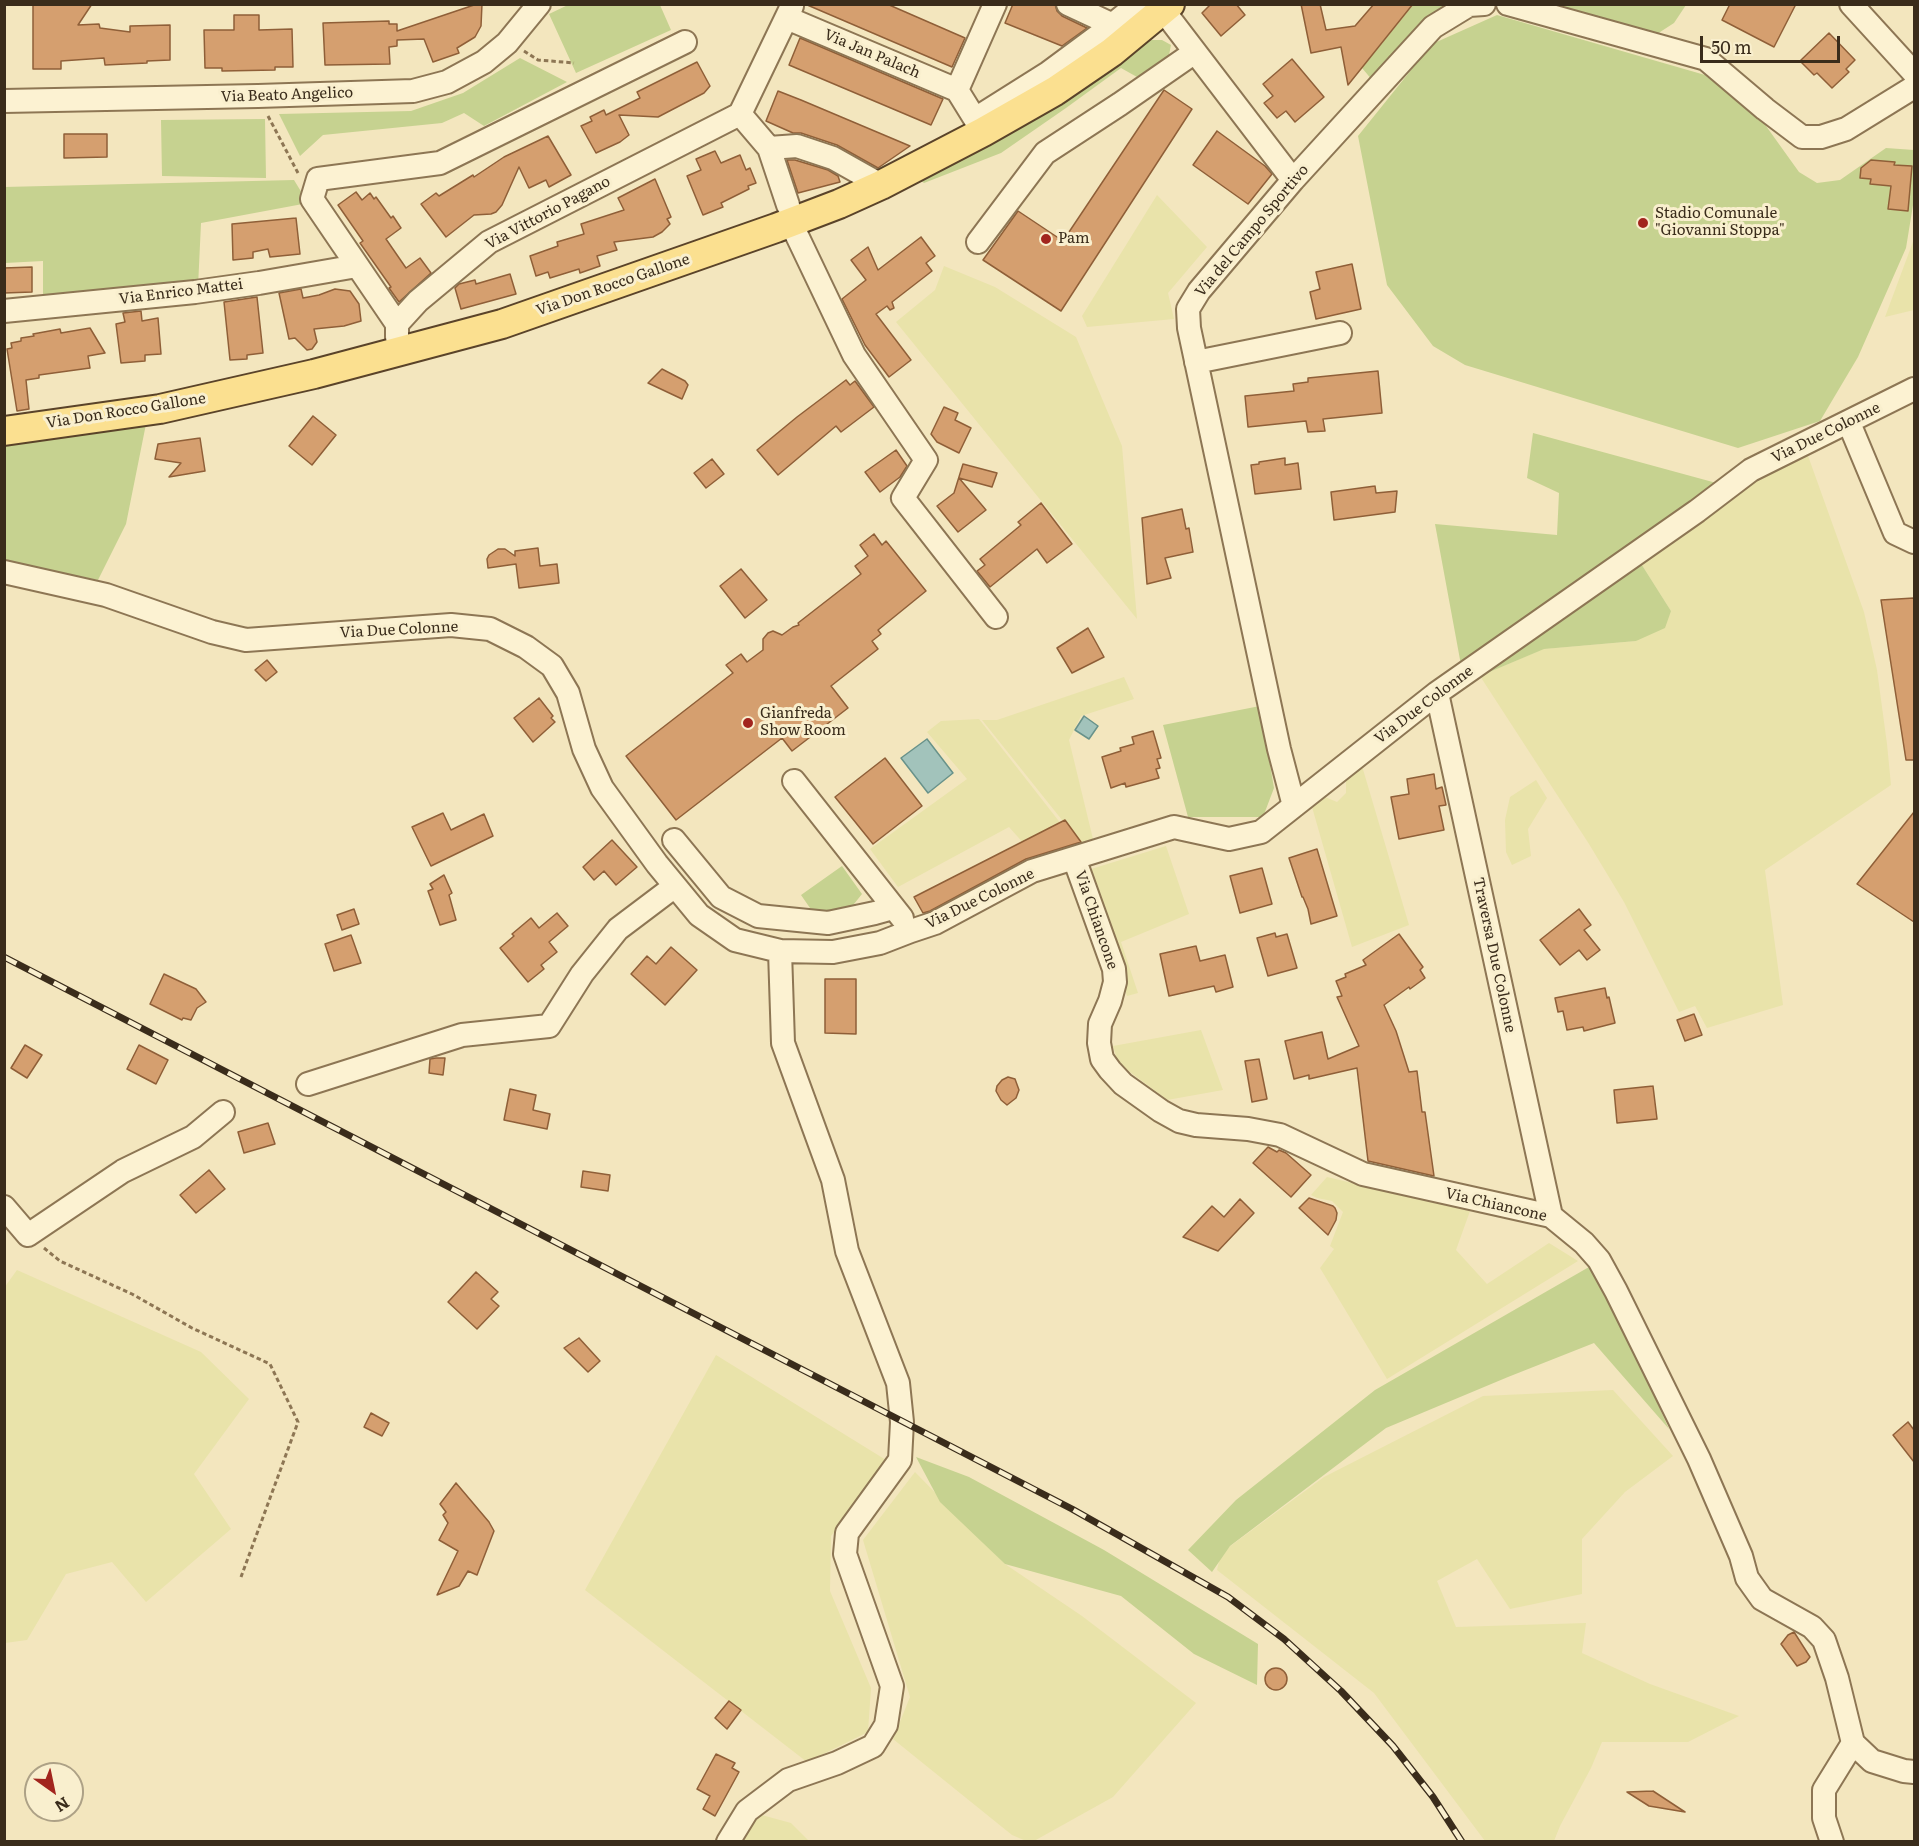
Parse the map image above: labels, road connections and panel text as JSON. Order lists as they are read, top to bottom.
{
  "streets": {
    "main road": ["Via Don Rocco Gallone"],
    "street": [
      "Via Jan Palach",
      "Via Beato Angelico",
      "Via Vittorio Pagano",
      "Via del Campo Sportivo",
      "Via Enrico Mattei",
      "Via Due Colonne",
      "Via Chiancone",
      "Traversa Due Colonne"
    ]
  },
  "crossings": [
    ["Via Vittorio Pagano", "Via Don Rocco Gallone"],
    ["Via del Campo Sportivo", "Via Due Colonne"],
    ["Via Due Colonne", "Via Chiancone"],
    ["Via Due Colonne", "Traversa Due Colonne"],
    ["Via Chiancone", "Traversa Due Colonne"]
  ],
  "places": ["Stadio Comunale \"Giovanni Stoppa\"", "Pam", "Gianfreda Show Room"],
  "scale_bar": "50 m",
  "north": "bottom right"
}
